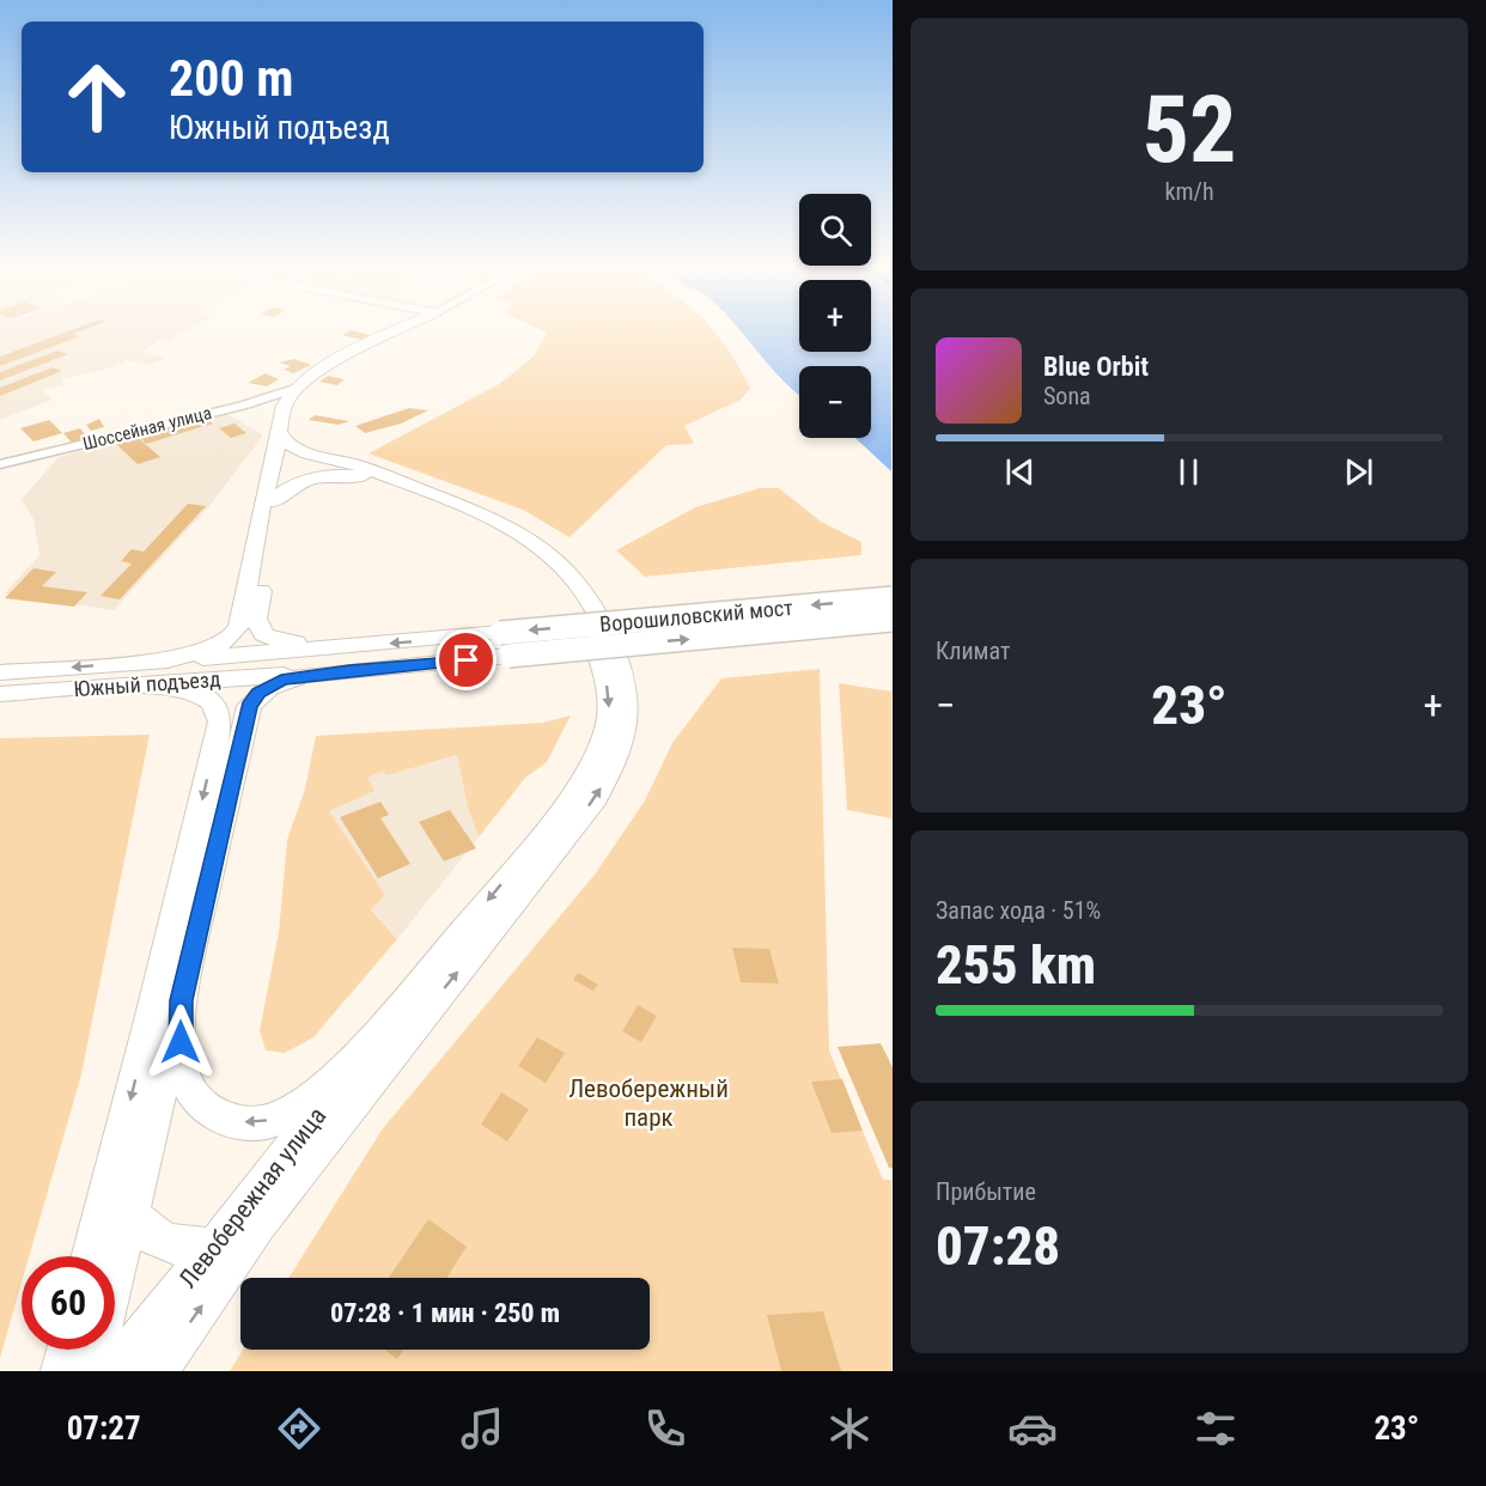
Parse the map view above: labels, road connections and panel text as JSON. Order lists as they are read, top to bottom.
{
  "streets": {
    "main road": [
      "Шоссейная улица",
      "Ворошиловский мост",
      "Южный подъезд",
      "Левобережная улица"
    ]
  },
  "crossings": [
    ["Ворошиловский мост", "Южный подъезд"]
  ],
  "parks": ["Левобережный парк"],
  "page": {
    "tile": [
      ["52", "km/h"],
      "Климат",
      ["Запас хода · 51%", "255 km"],
      ["Прибытие", "07:28"]
    ],
    "turn": ["200 m", "Южный подъезд"],
    "map_buttons": ["+", "−"],
    "song": ["Blue Orbit", "Sona"],
    "heat": ["−", "23°", "+"],
    "limit": "60",
    "trip": "07:28 · 1 мин · 250 m",
    "tabs": ["07:27", "23°"]
  }
}
